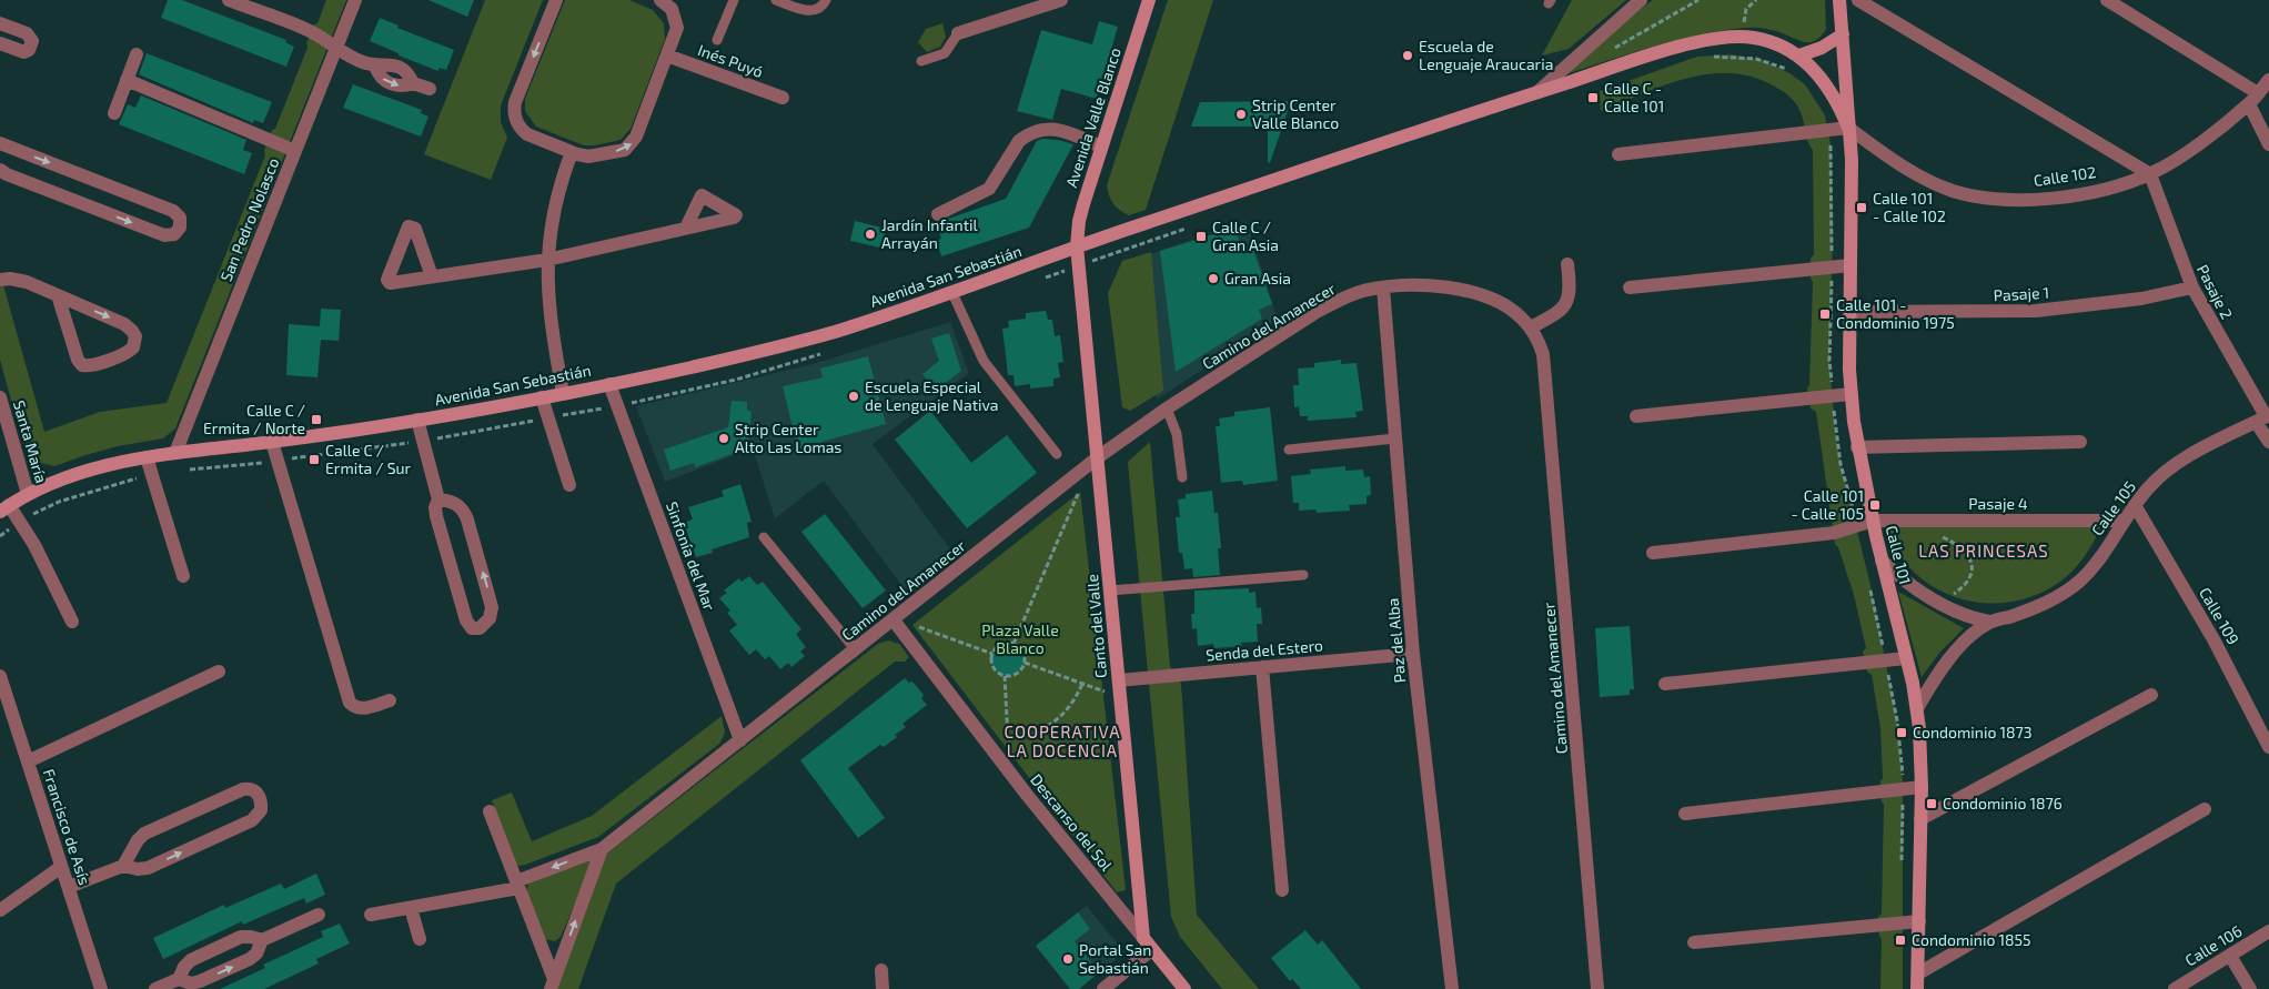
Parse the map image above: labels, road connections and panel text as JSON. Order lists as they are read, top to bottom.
{
  "streets": {
    "main road": [
      "Avenida Valle Blanco",
      "Avenida San Sebastián",
      "Calle 101",
      "Canto del Valle"
    ],
    "street": [
      "Inés Puyó",
      "Calle 102",
      "San Pedro Nolasco",
      "Pasaje 2",
      "Pasaje 1",
      "Camino del Amanecer",
      "Santa María",
      "Pasaje 4",
      "Calle 105",
      "Sinfonía del Mar",
      "Calle 109",
      "Paz del Alba",
      "Senda del Estero",
      "Descanso del Sol",
      "Francisco de Asís",
      "Calle 106"
    ]
  },
  "crossings": [
    ["Avenida Valle Blanco", "Avenida San Sebastián"],
    ["Avenida Valle Blanco", "Canto del Valle"],
    ["Calle 102", "Avenida San Sebastián"],
    ["Calle 102", "Pasaje 2"],
    ["Calle 102", "Calle 101"],
    ["San Pedro Nolasco", "Avenida San Sebastián"],
    ["Avenida San Sebastián", "Santa María"],
    ["Avenida San Sebastián", "Calle 101"],
    ["Avenida San Sebastián", "Sinfonía del Mar"],
    ["Avenida San Sebastián", "Canto del Valle"],
    ["Pasaje 2", "Pasaje 1"],
    ["Pasaje 2", "Calle 105"],
    ["Pasaje 1", "Calle 101"],
    ["Camino del Amanecer", "Sinfonía del Mar"],
    ["Camino del Amanecer", "Canto del Valle"],
    ["Camino del Amanecer", "Paz del Alba"],
    ["Camino del Amanecer", "Descanso del Sol"],
    ["Pasaje 4", "Calle 105"],
    ["Pasaje 4", "Calle 101"],
    ["Calle 105", "Calle 101"],
    ["Calle 105", "Calle 109"],
    ["Canto del Valle", "Senda del Estero"],
    ["Canto del Valle", "Descanso del Sol"],
    ["Paz del Alba", "Senda del Estero"]
  ],
  "districts": ["LAS PRINCESAS", "COOPERATIVA LA DOCENCIA"],
  "parks": ["Plaza Valle Blanco"],
  "places": {
    "other": [
      "Escuela de Lenguaje Araucaria",
      "Strip Center Valle Blanco",
      "Jardín Infantil Arrayán",
      "Gran Asia",
      "Escuela Especial de Lenguaje Nativa",
      "Strip Center Alto Las Lomas",
      "Portal San Sebastián"
    ],
    "transit": [
      "Calle C - Calle 101",
      "Calle 101 - Calle 102",
      "Calle C / Gran Asia",
      "Calle 101 - Condominio 1975",
      "Calle C / Ermita / Norte",
      "Calle C / Ermita / Sur",
      "Calle 101 - Calle 105",
      "Condominio 1873",
      "Condominio 1876",
      "Condominio 1855"
    ]
  }
}
